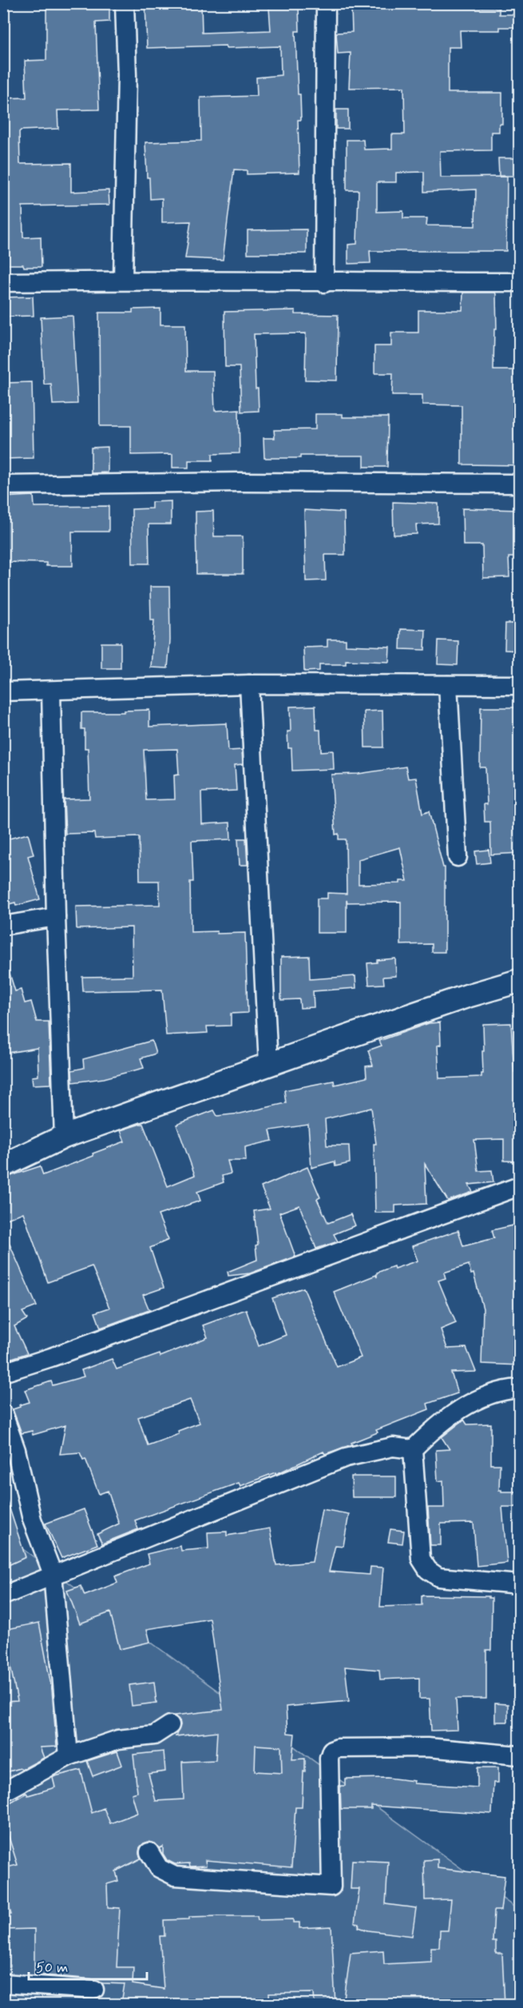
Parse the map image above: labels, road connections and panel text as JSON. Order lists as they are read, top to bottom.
{
  "scale_bar": "50 m"
}
